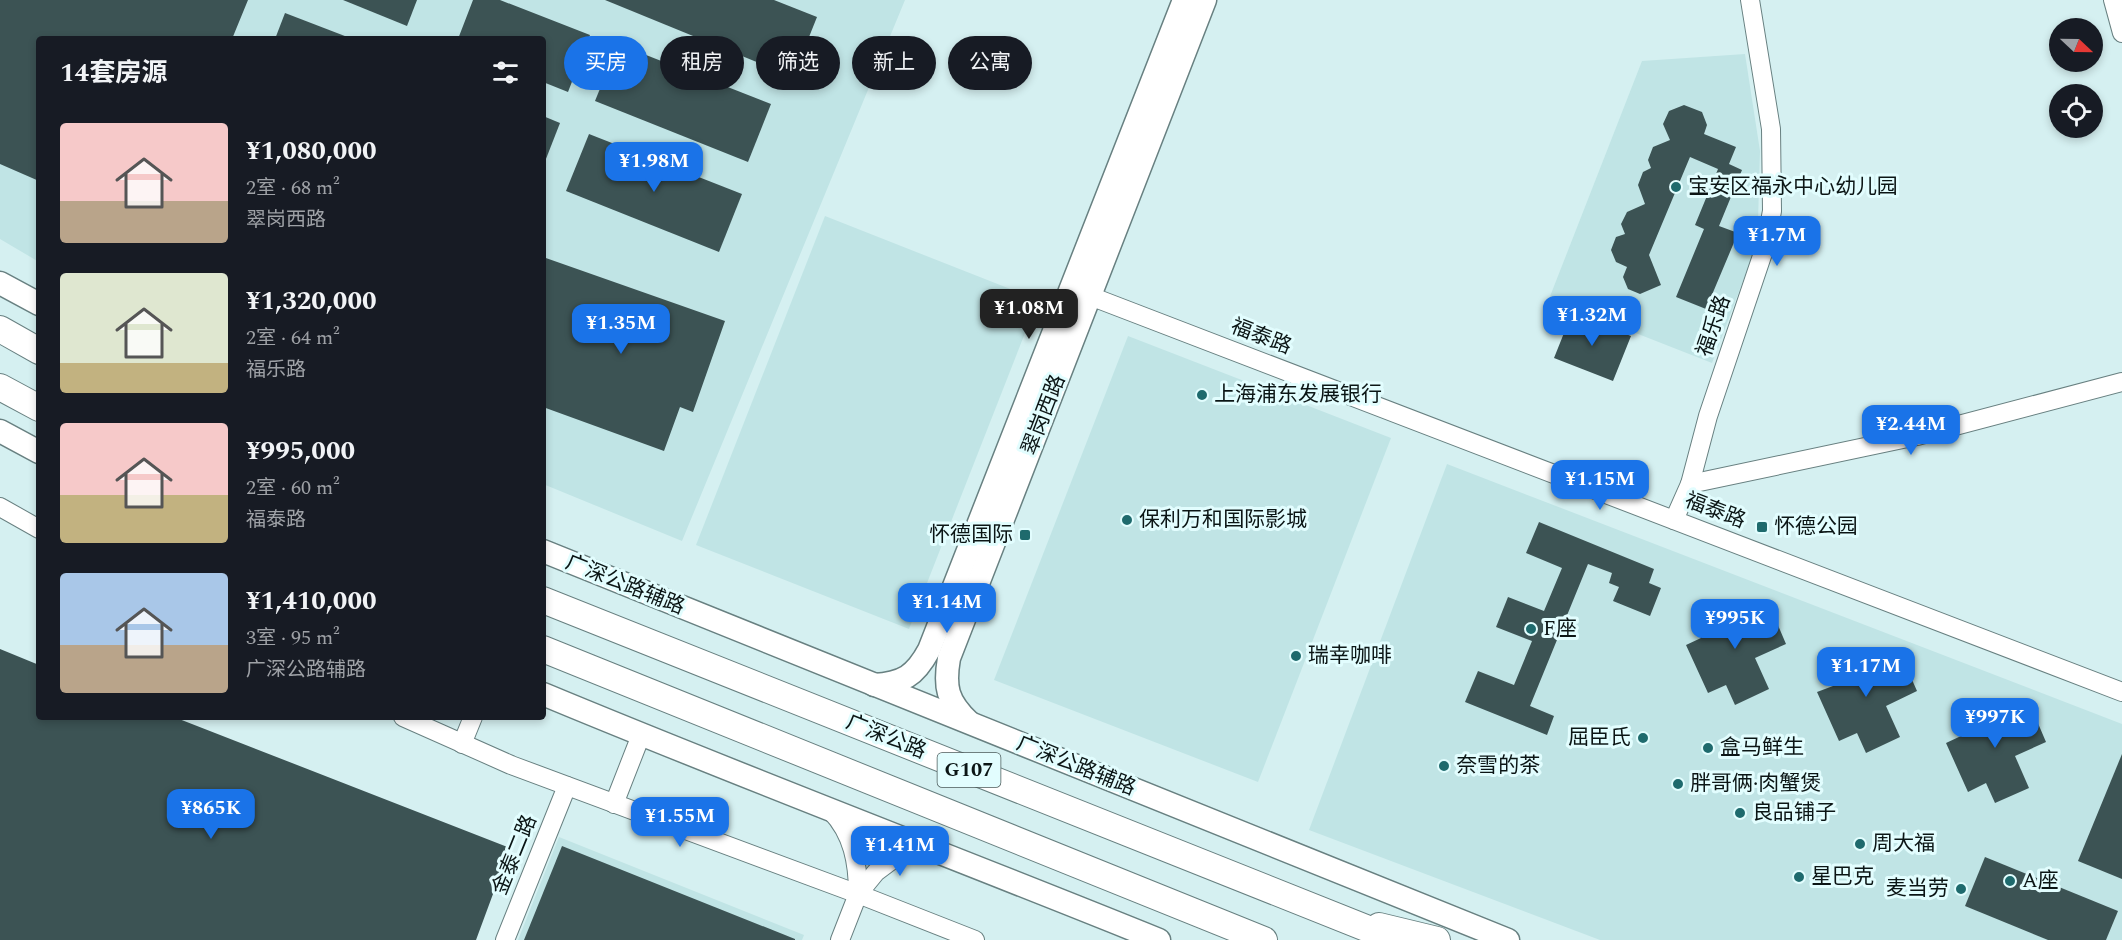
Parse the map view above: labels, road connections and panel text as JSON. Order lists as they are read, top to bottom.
{
  "streets": {
    "highway": ["广深公路", "G107"],
    "main road": ["翠岗西路", "广深公路辅路"],
    "street": ["福乐路", "福泰路", "金泰二路"]
  },
  "crossings": [
    ["福乐路", "福泰路"],
    ["福泰路", "翠岗西路"],
    ["翠岗西路", "广深公路辅路"]
  ],
  "places": {
    "other": [
      "宝安区福永中心幼儿园",
      "上海浦东发展银行",
      "保利万和国际影城",
      "F座",
      "瑞幸咖啡",
      "屈臣氏",
      "盒马鲜生",
      "奈雪的茶",
      "胖哥俩·肉蟹煲",
      "良品铺子",
      "周大福",
      "星巴克",
      "A座",
      "麦当劳"
    ],
    "transit": ["怀德公园", "怀德国际"]
  },
  "north": "right",
  "page": {
    "chip": [
      "买房",
      "租房",
      "筛选",
      "新上",
      "公寓"
    ],
    "heading": "14套房源",
    "list": [
      {
        "name": "¥1,080,000",
        "note": "2室 · 68 m² · 翠岗西路"
      },
      {
        "name": "¥1,320,000",
        "note": "2室 · 64 m² · 福乐路"
      },
      {
        "name": "¥995,000",
        "note": "2室 · 60 m² · 福泰路"
      },
      {
        "name": "¥1,410,000",
        "note": "3室 · 95 m² · 广深公路辅路"
      }
    ],
    "price": [
      "¥1.98M",
      "¥1.7M",
      "¥1.08M",
      "¥1.32M",
      "¥1.35M",
      "¥2.44M",
      "¥1.15M",
      "¥1.14M",
      "¥995K",
      "¥1.17M",
      "¥997K",
      "¥865K",
      "¥1.55M",
      "¥1.41M"
    ]
  }
}
